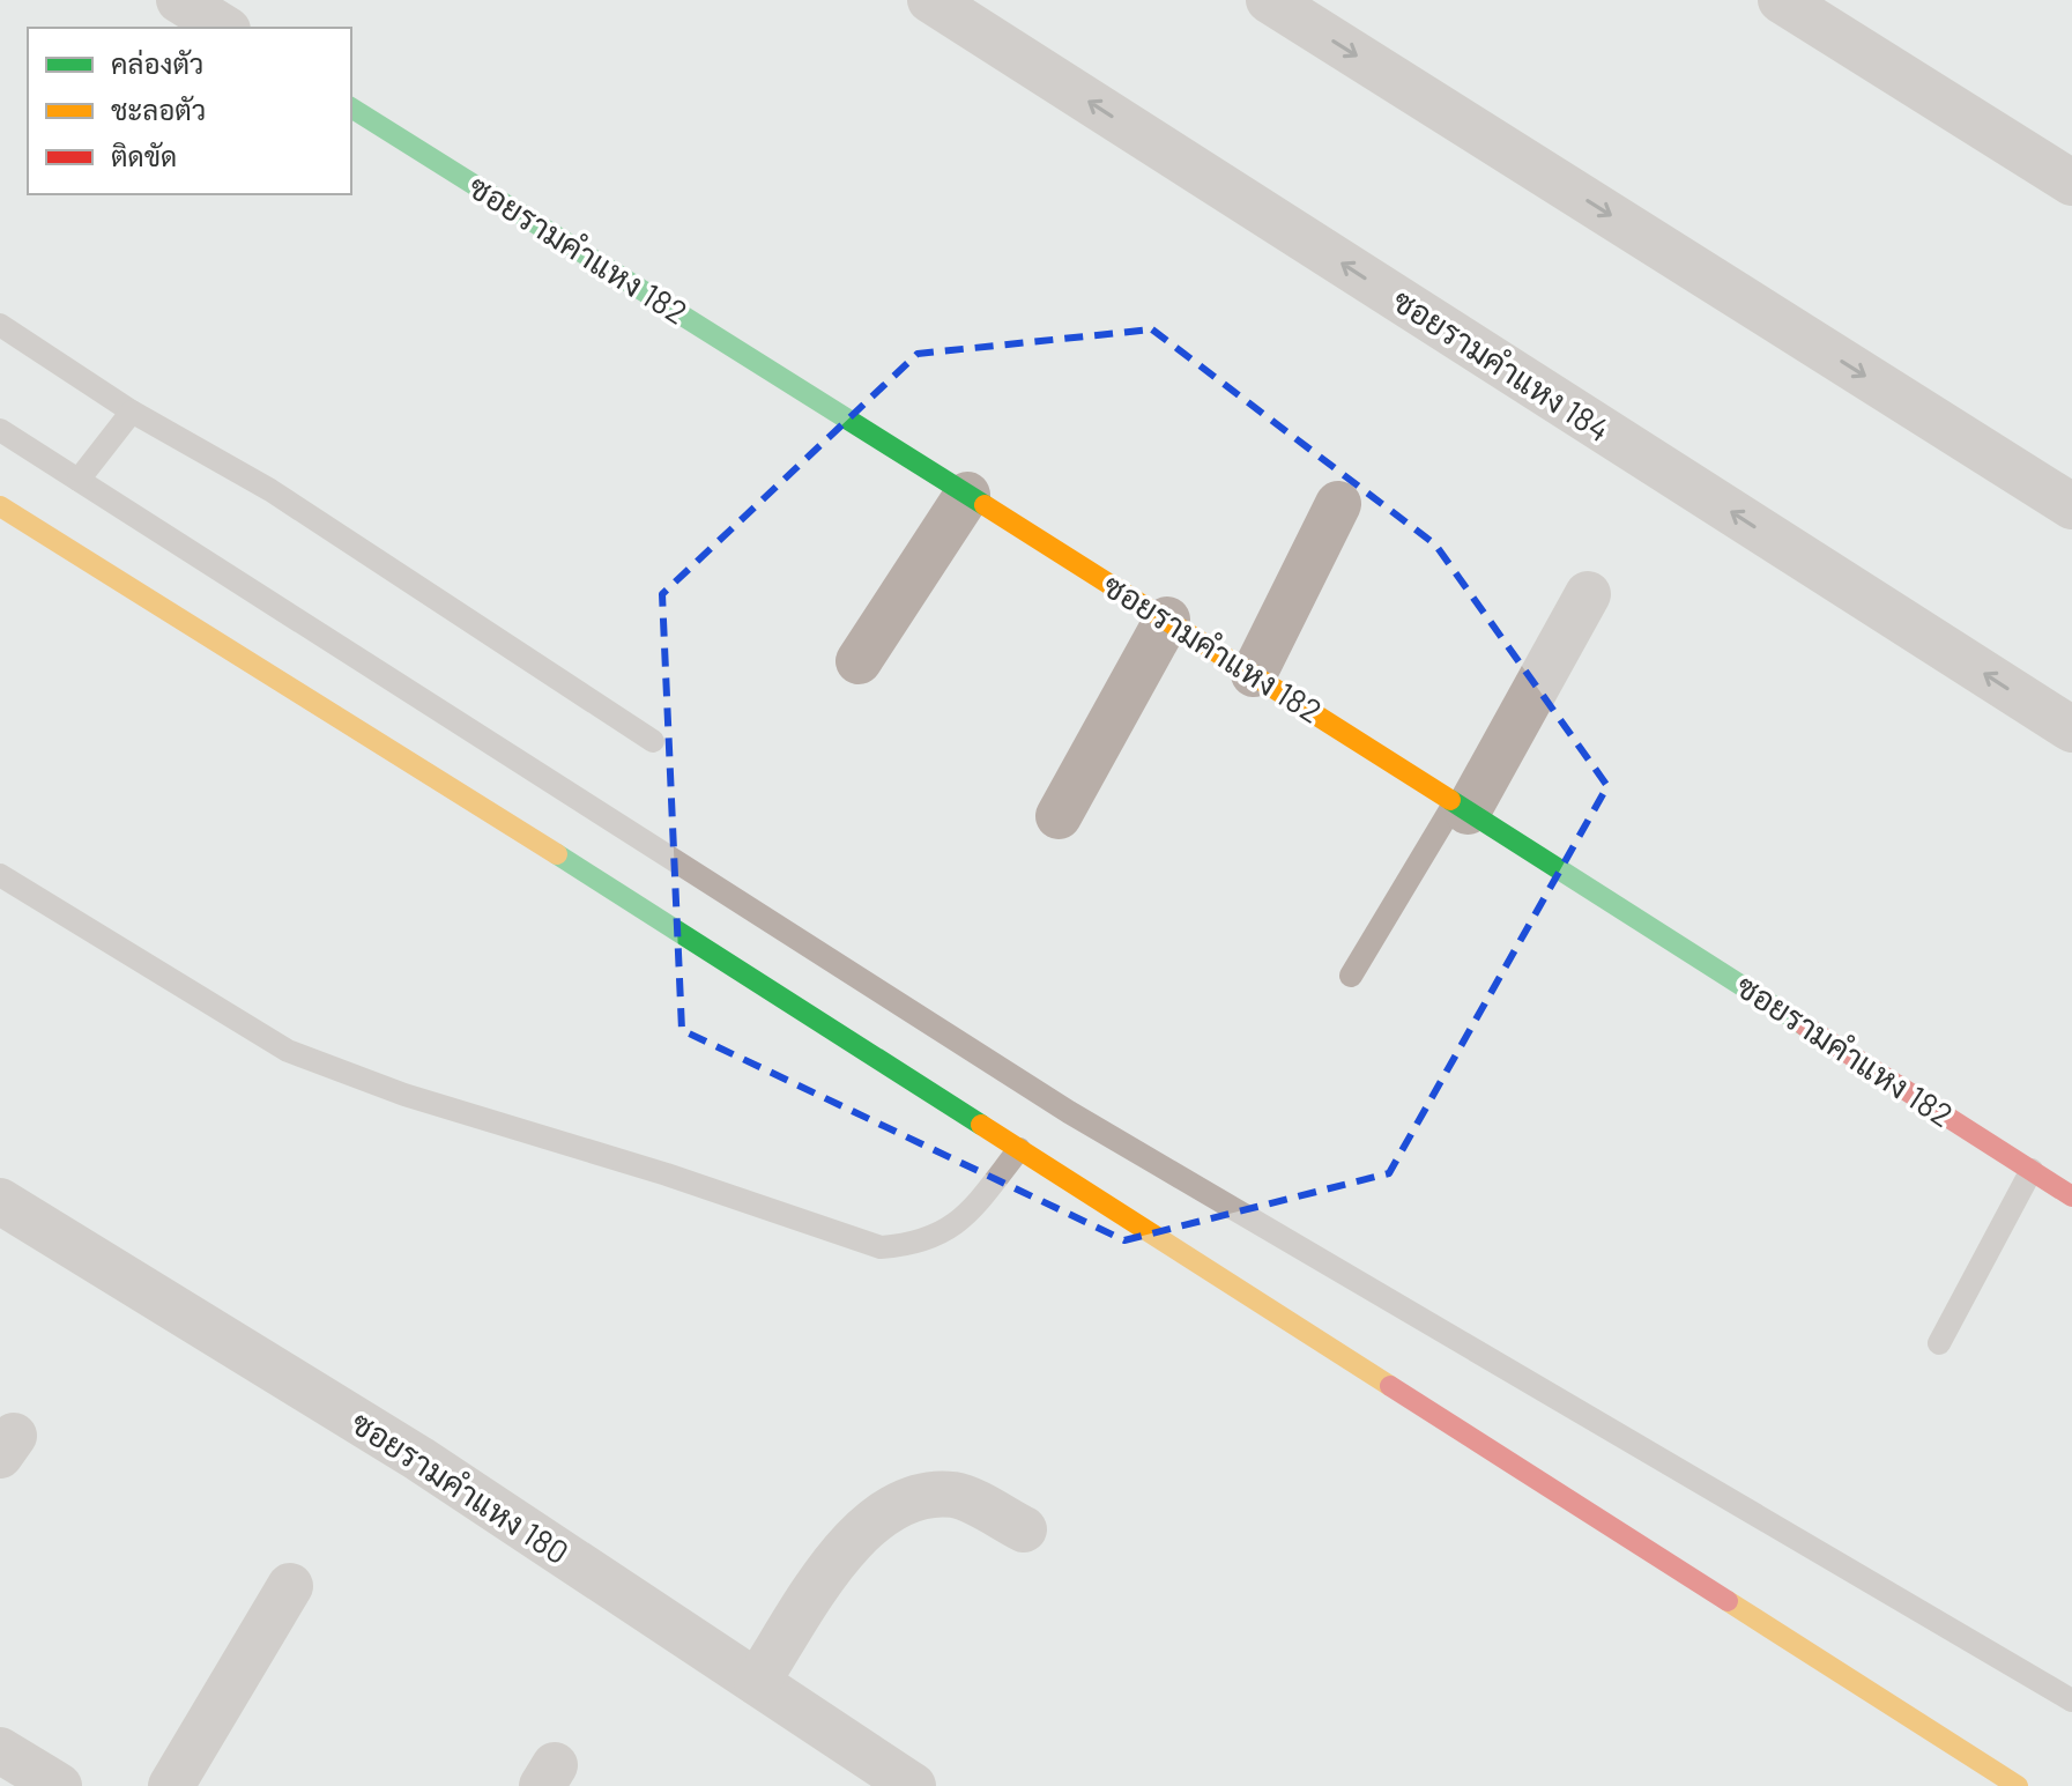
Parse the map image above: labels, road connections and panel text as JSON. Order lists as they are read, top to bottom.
{
  "streets": {
    "street": ["ซอยรามคำแหง 182", "ซอยรามคำแหง 184", "ซอยรามคำแหง 180"]
  },
  "legend": ["คล่องตัว", "ชะลอตัว", "ติดขัด"]
}
